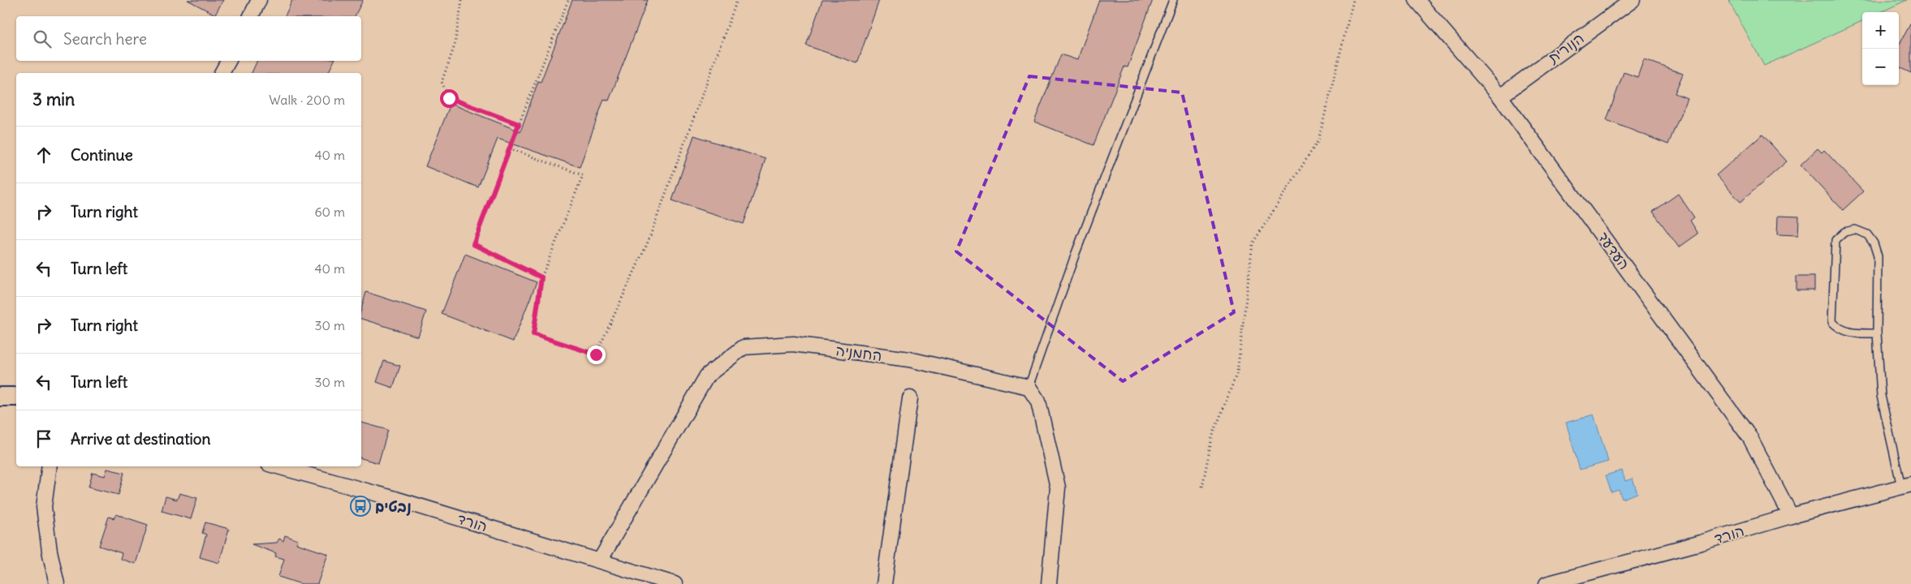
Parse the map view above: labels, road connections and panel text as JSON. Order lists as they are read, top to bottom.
{
  "streets": {
    "street": [
      "הנורית",
      "העדעד",
      "החמניה",
      "הורד"
    ]
  },
  "crossings": [
    ["הנורית", "העדעד"],
    ["העדעד", "הורד"],
    ["החמניה", "הורד"]
  ],
  "places": {
    "bus stop": ["נבטים"]
  },
  "page": {
    "map_buttons": ["+", "−"],
    "search": "Search here",
    "heading": ["3 min", "Walk · 200 m"],
    "list": [
      ["Continue", "40 m"],
      ["Turn right", "60 m"],
      ["Turn left", "40 m"],
      ["Turn right", "30 m"],
      ["Turn left", "30 m"],
      "Arrive at destination"
    ]
  }
}
